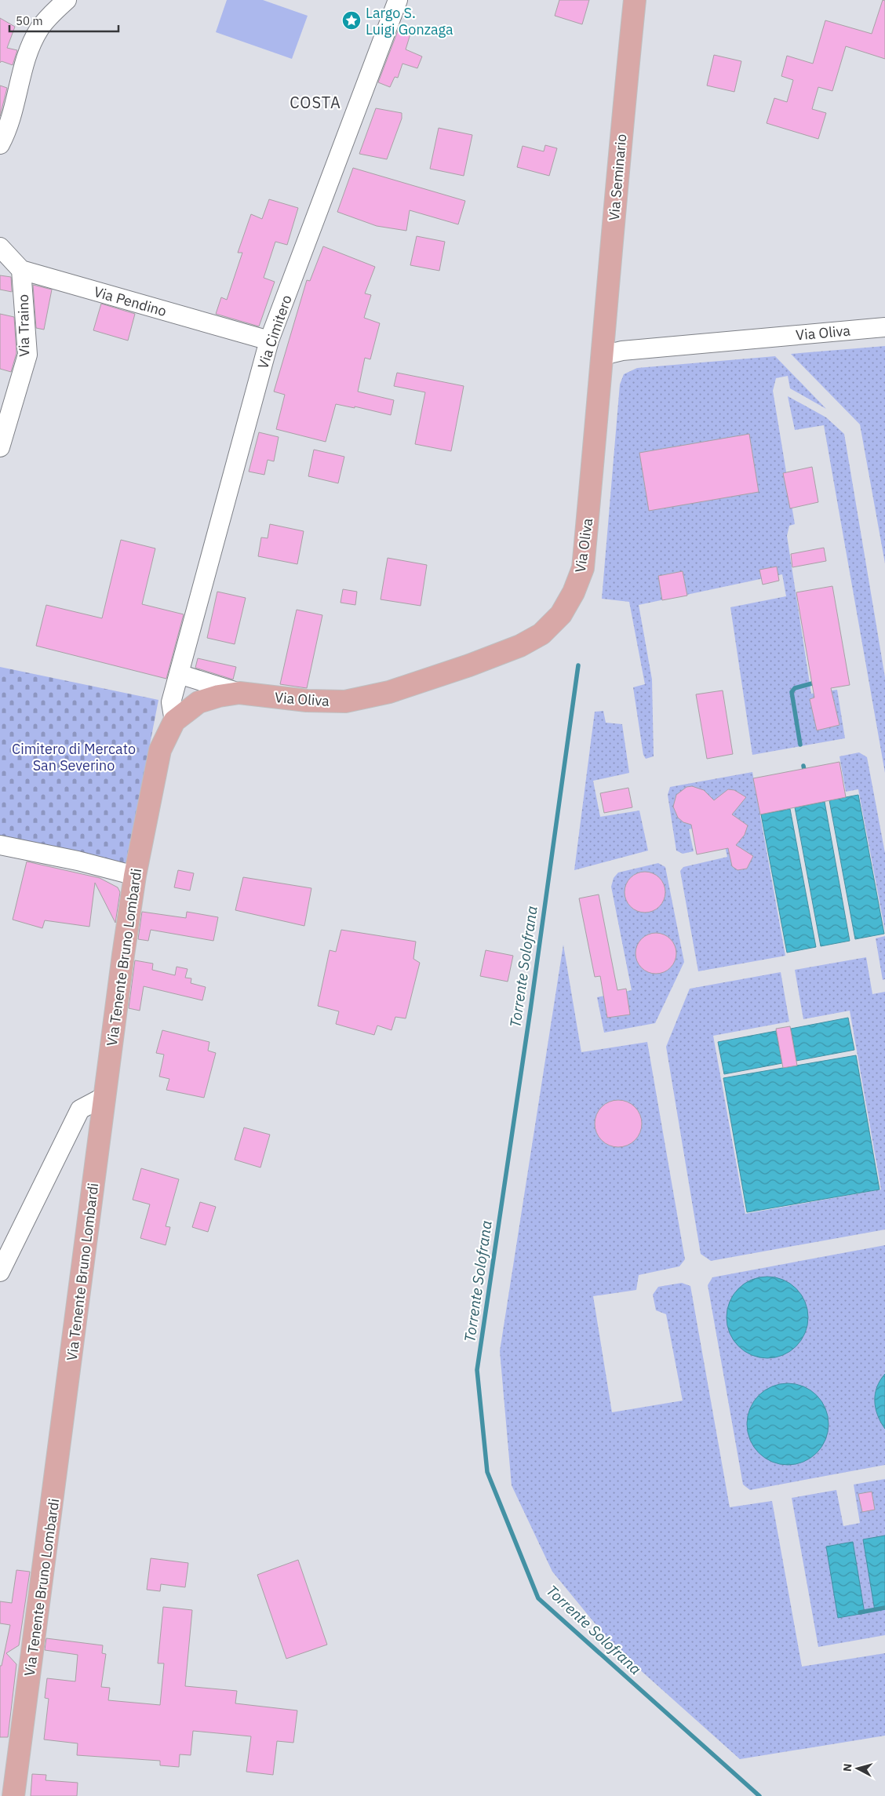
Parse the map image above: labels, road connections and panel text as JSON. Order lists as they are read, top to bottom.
{
  "streets": {
    "main road": ["Via Seminario", "Via Oliva", "Via Tenente Bruno Lombardi"],
    "street": ["Via Pendino", "Via Traino", "Via Cimitero"]
  },
  "crossings": [
    ["Via Seminario", "Via Oliva"],
    ["Via Pendino", "Via Traino"],
    ["Via Pendino", "Via Cimitero"],
    ["Via Cimitero", "Via Oliva"],
    ["Via Oliva", "Via Tenente Bruno Lombardi"]
  ],
  "districts": ["COSTA"],
  "water": ["Torrente Solofrana"],
  "parks": ["Cimitero di Mercato San Severino"],
  "places": {
    "place": ["Largo S. Luigi Gonzaga"]
  },
  "scale_bar": "50 m",
  "north": "left"
}
